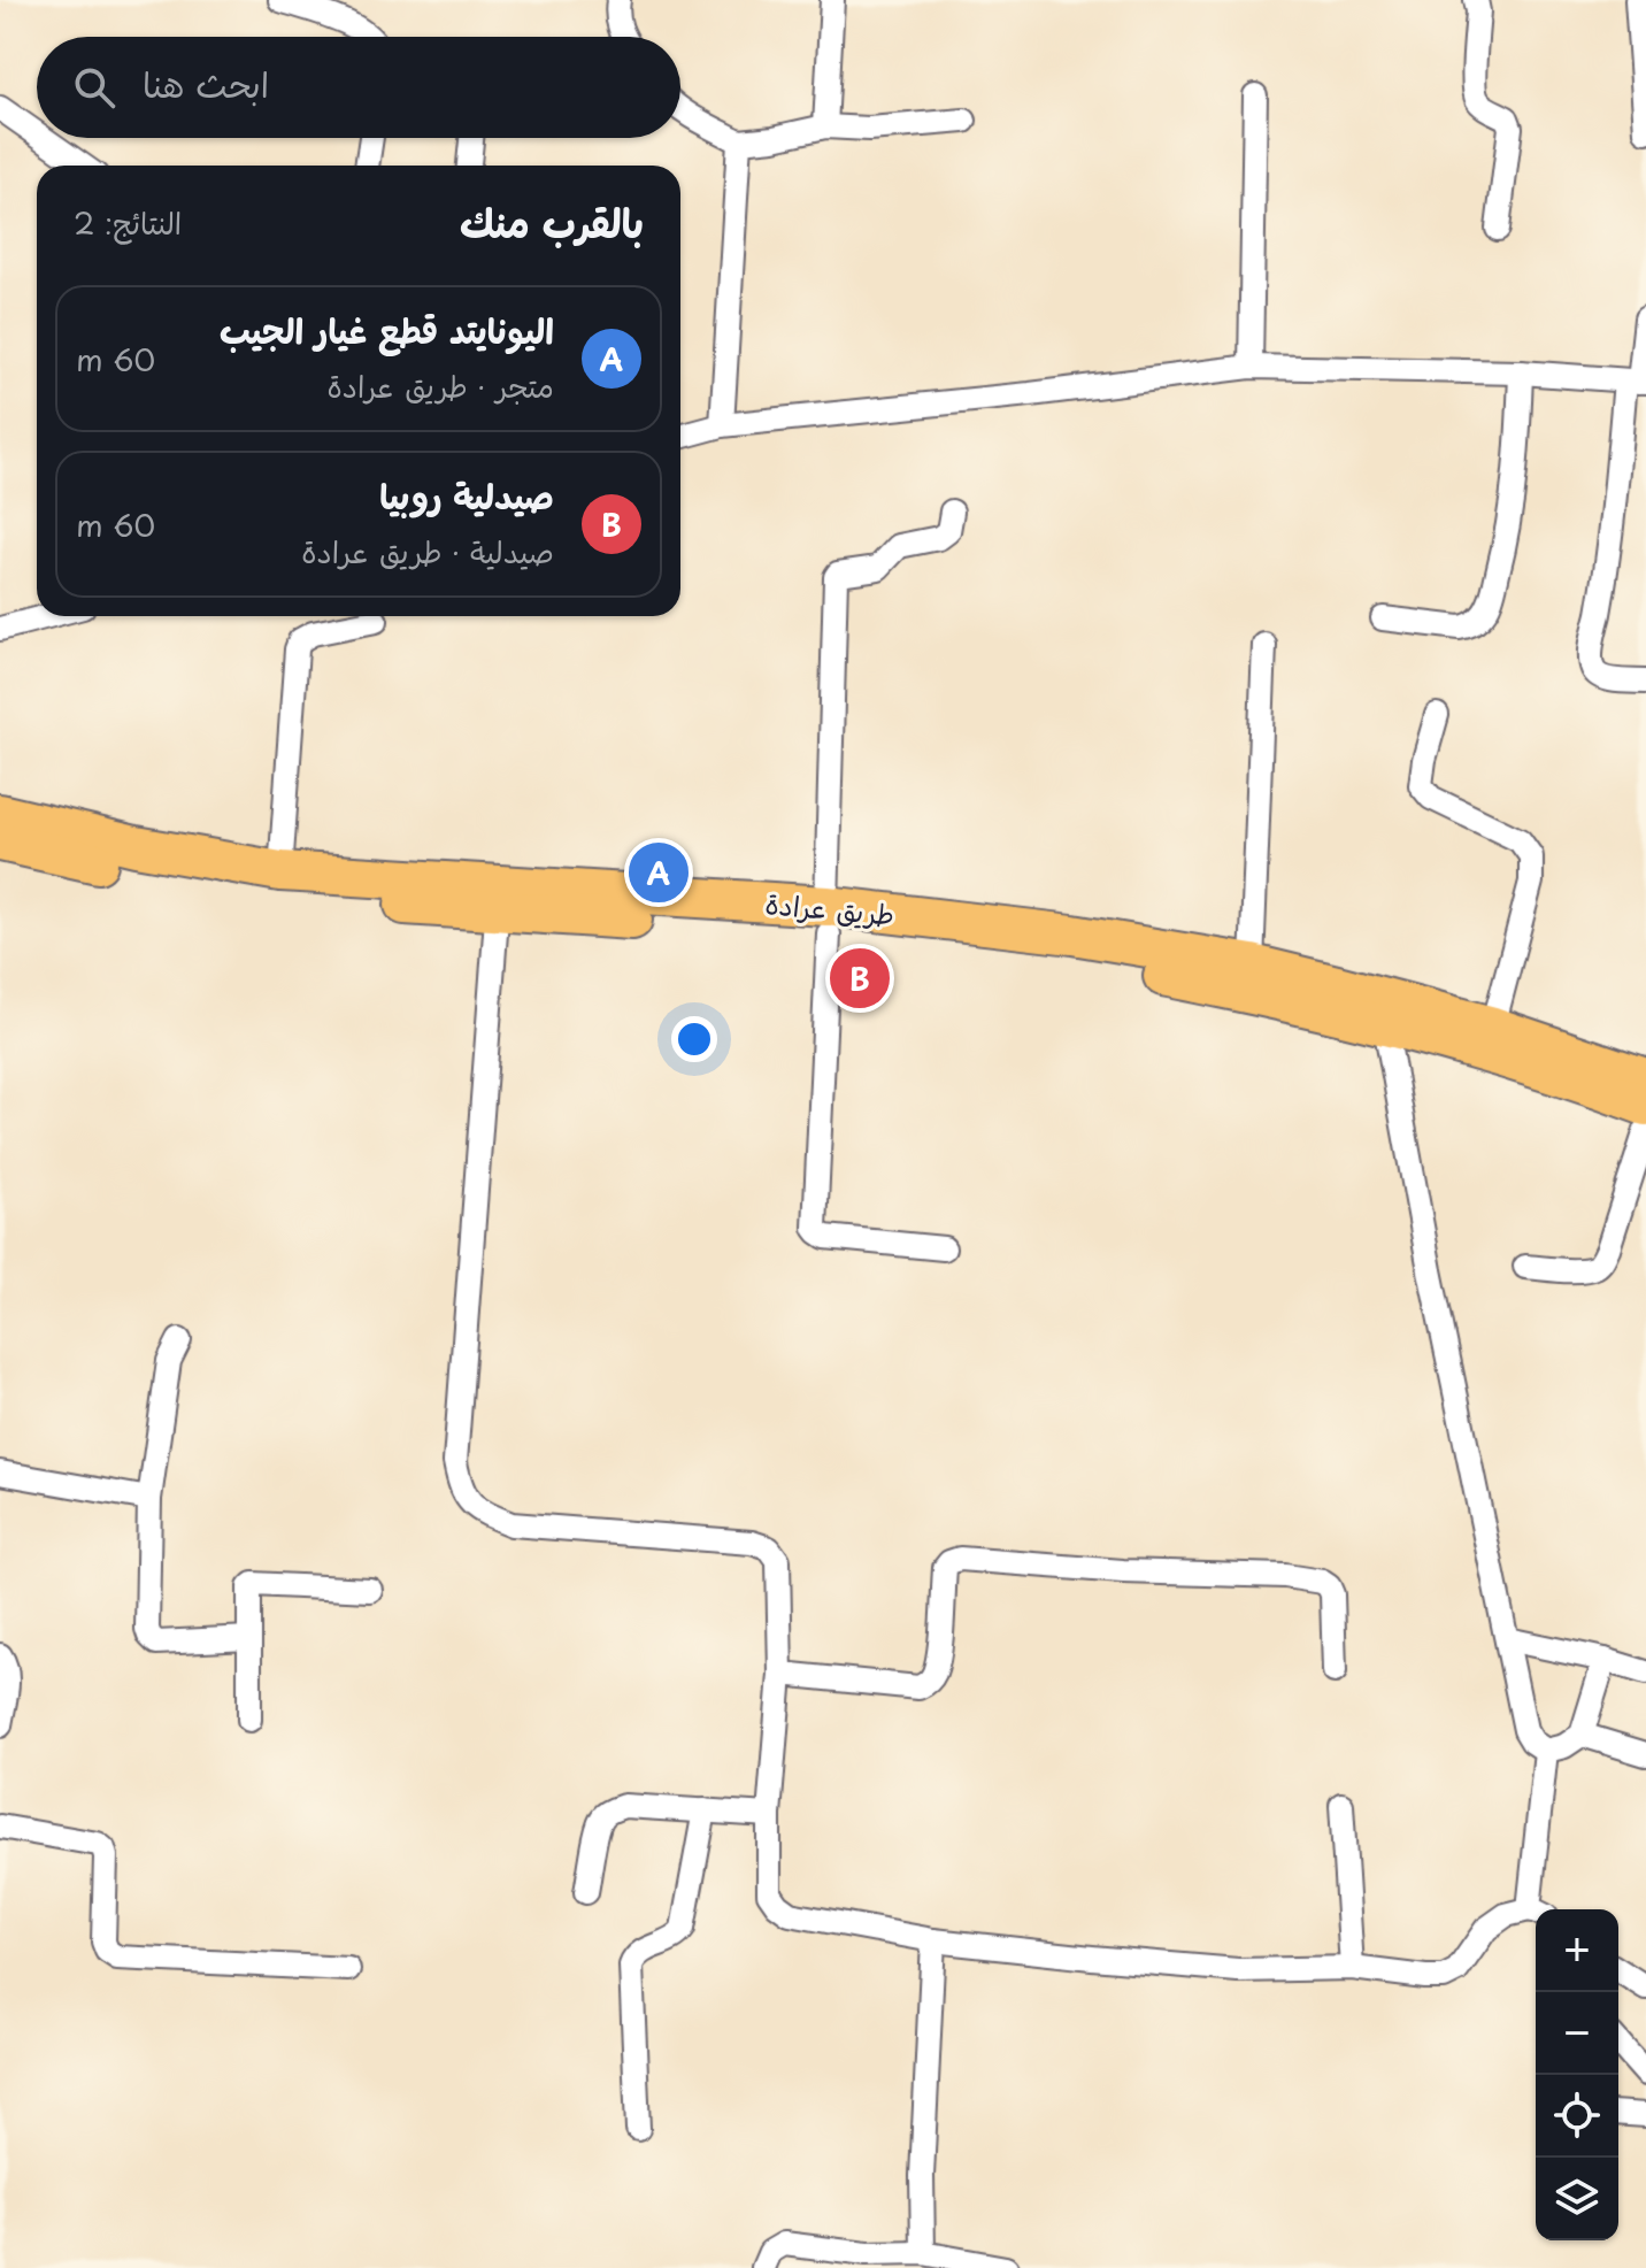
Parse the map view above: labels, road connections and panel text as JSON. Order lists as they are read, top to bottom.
{
  "streets": {
    "main road": ["طريق عرادة"]
  },
  "page": {
    "search": "ابحث هنا",
    "heading": ["بالقرب منك", "النتائج: 2"],
    "list": [
      {
        "mark": "A",
        "name": "اليونايتد قطع غيار الجيب",
        "note": "متجر · طريق عرادة",
        "value": "60 m"
      },
      {
        "mark": "B",
        "name": "صيدلية روبيا",
        "note": "صيدلية · طريق عرادة",
        "value": "60 m"
      }
    ],
    "pins": ["A", "B"],
    "map_buttons": ["+", "−"]
  }
}
